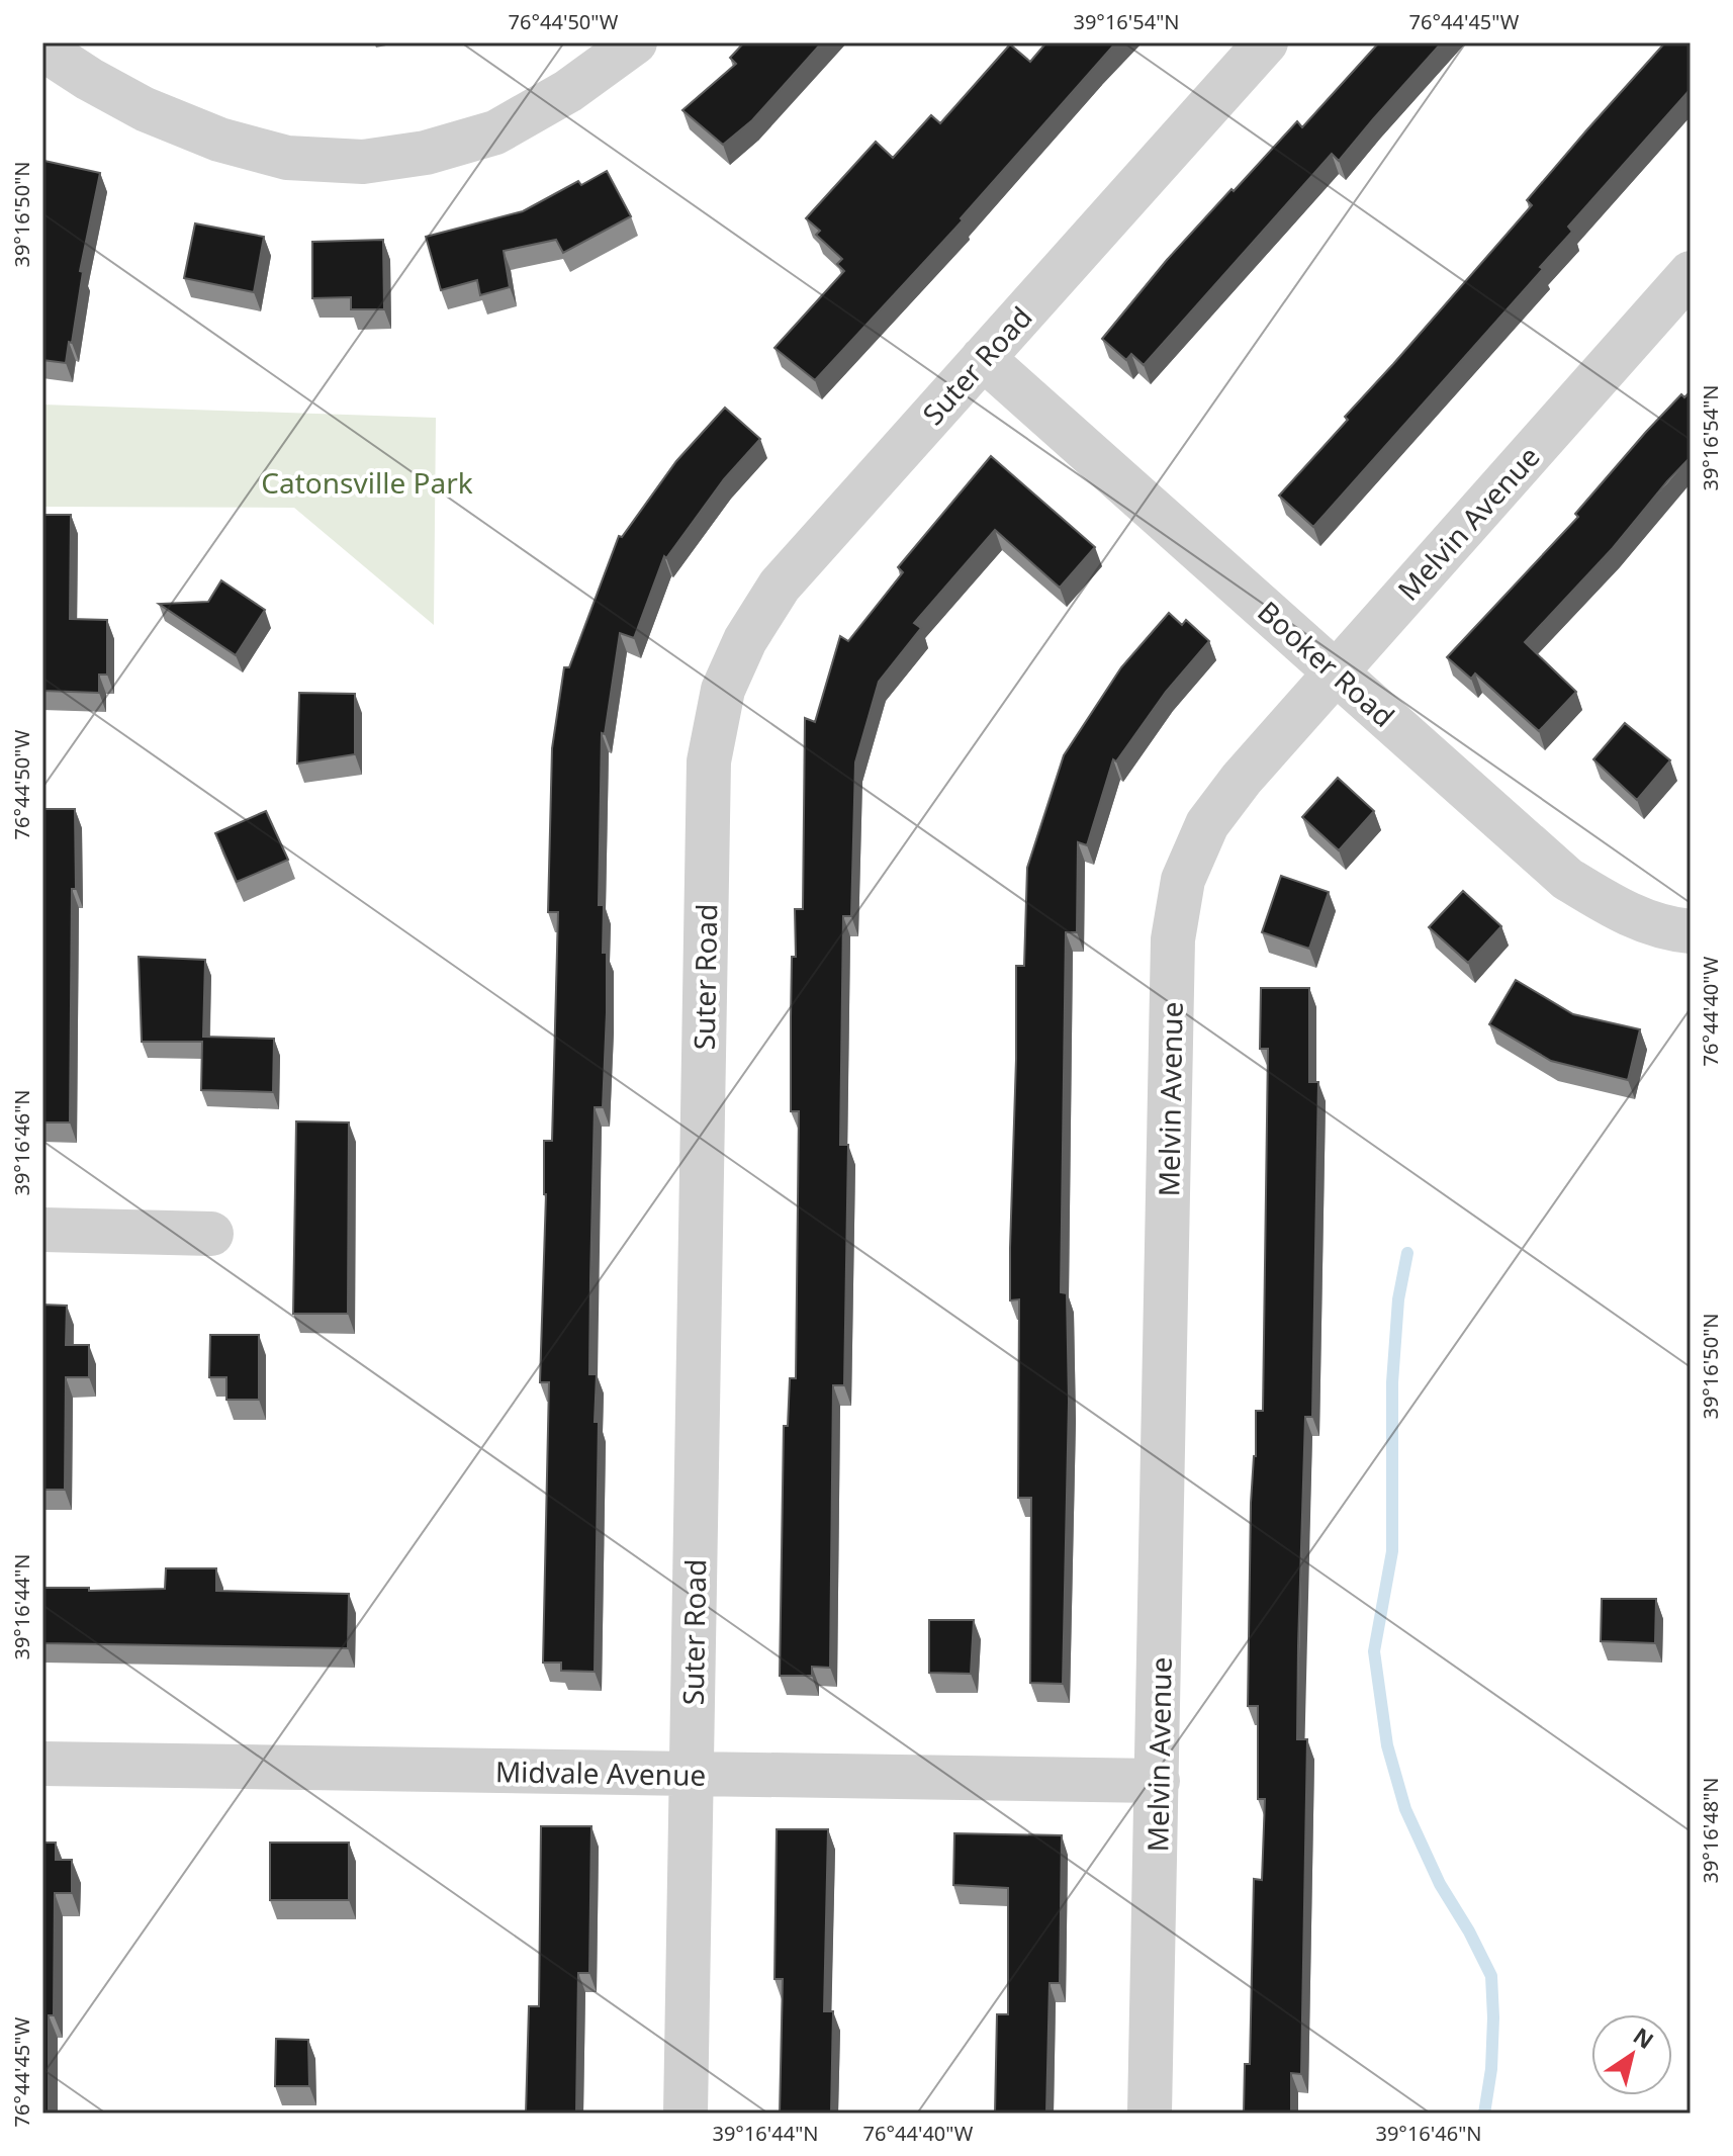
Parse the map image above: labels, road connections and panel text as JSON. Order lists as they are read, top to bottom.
{
  "streets": {
    "street": [
      "Suter Road",
      "Melvin Avenue",
      "Booker Road",
      "Midvale Avenue"
    ]
  },
  "crossings": [
    ["Suter Road", "Booker Road"],
    ["Suter Road", "Midvale Avenue"],
    ["Melvin Avenue", "Booker Road"],
    ["Melvin Avenue", "Midvale Avenue"]
  ],
  "parks": ["Catonsville Park"],
  "north": "top right",
  "coordinates": [
    "76°44'50\"W",
    "39°16'54\"N",
    "76°44'45\"W",
    "39°16'50\"N",
    "76°44'40\"W",
    "39°16'46\"N",
    "39°16'44\"N",
    "39°16'48\"N"
  ]
}
